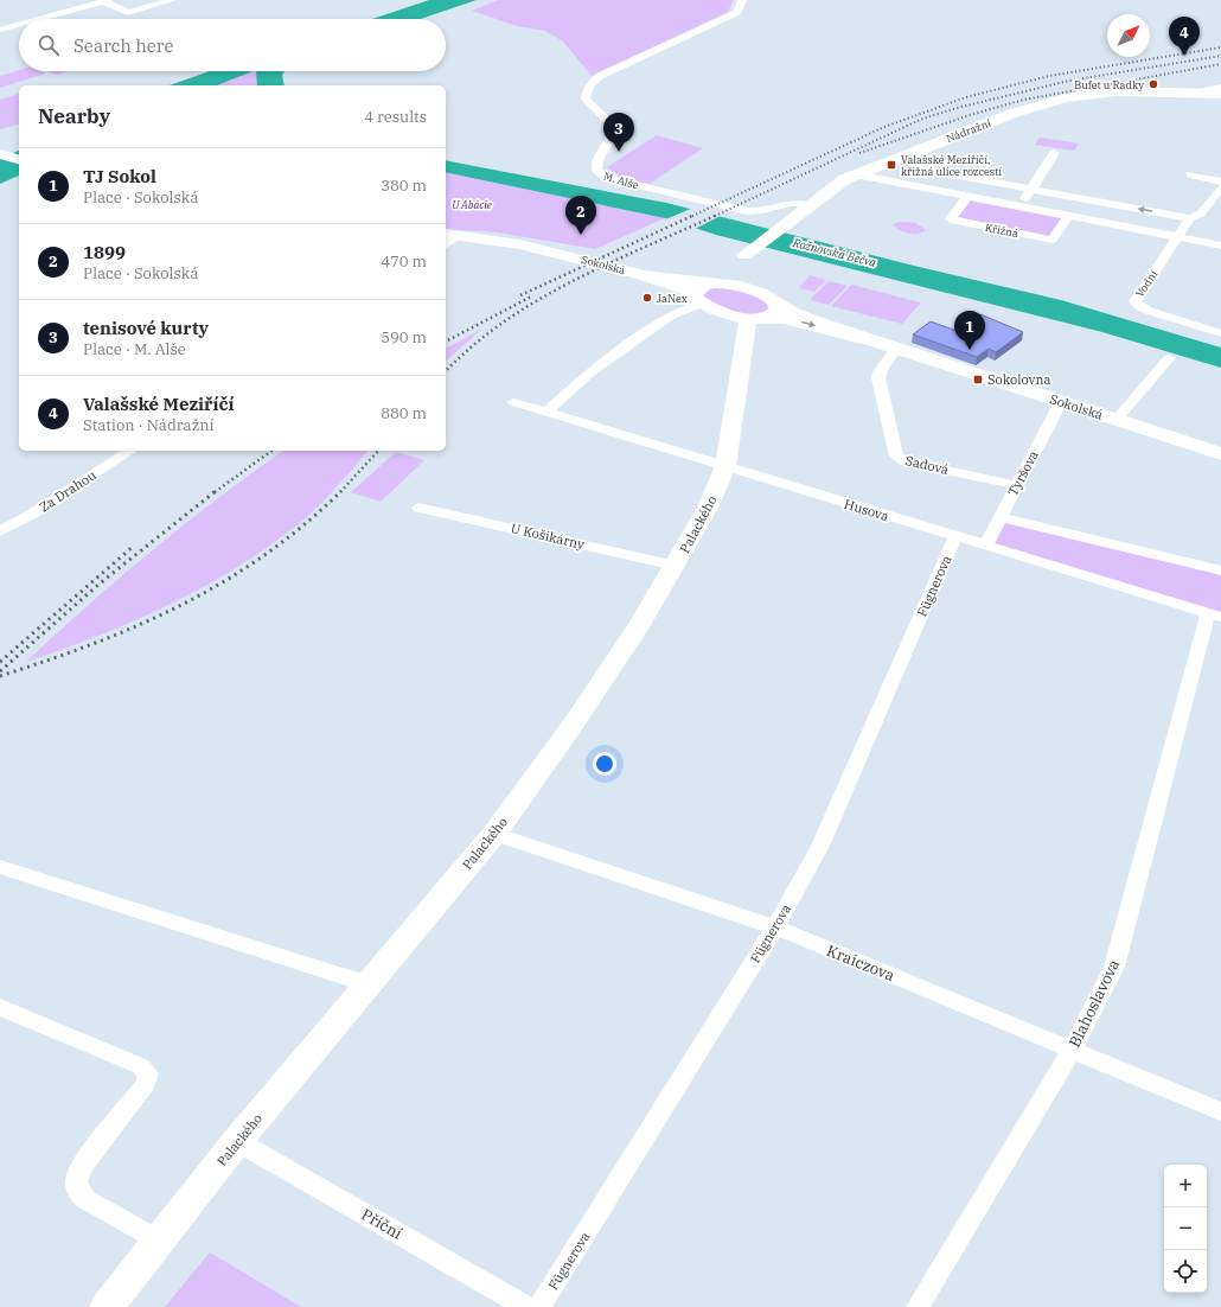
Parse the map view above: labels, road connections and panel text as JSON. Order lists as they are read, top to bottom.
{
  "streets": {
    "street": [
      "Nádražní",
      "M. Alše",
      "Křižná",
      "Sokolská",
      "Vodní",
      "Sadová",
      "Tyršova",
      "Za Drahou",
      "Husova",
      "Palackého",
      "U Košikárny",
      "Fügnerova",
      "Kraiczova",
      "Blahoslavova",
      "Příční"
    ]
  },
  "crossings": [
    ["Nádražní", "M. Alše"],
    ["Nádražní", "Sokolská"],
    ["Sokolská", "Sadová"],
    ["Sokolská", "Tyršova"],
    ["Sokolská", "Palackého"],
    ["Sadová", "Tyršova"],
    ["Tyršova", "Husova"],
    ["Husova", "Palackého"],
    ["Husova", "Fügnerova"],
    ["Husova", "Blahoslavova"],
    ["Palackého", "U Košikárny"],
    ["Palackého", "Kraiczova"],
    ["Palackého", "Příční"],
    ["Fügnerova", "Kraiczova"],
    ["Kraiczova", "Blahoslavova"]
  ],
  "water": ["Rožnovská Bečva"],
  "parks": ["U Abácie"],
  "places": {
    "other": ["Bufet u Radky", "JaNex"],
    "transit": ["Valašské Meziříčí, křižná ulice rozcestí", "Sokolovna"]
  },
  "north": "top right",
  "page": {
    "pins": [
      "4",
      "3",
      "2",
      "1"
    ],
    "search": "Search here",
    "heading": ["Nearby", "4 results"],
    "list": [
      {
        "mark": "1",
        "name": "TJ Sokol",
        "note": "Place · Sokolská",
        "value": "380 m"
      },
      {
        "mark": "2",
        "name": "1899",
        "note": "Place · Sokolská",
        "value": "470 m"
      },
      {
        "mark": "3",
        "name": "tenisové kurty",
        "note": "Place · M. Alše",
        "value": "590 m"
      },
      {
        "mark": "4",
        "name": "Valašské Meziříčí",
        "note": "Station · Nádražní",
        "value": "880 m"
      }
    ],
    "map_buttons": ["+", "−"]
  }
}
